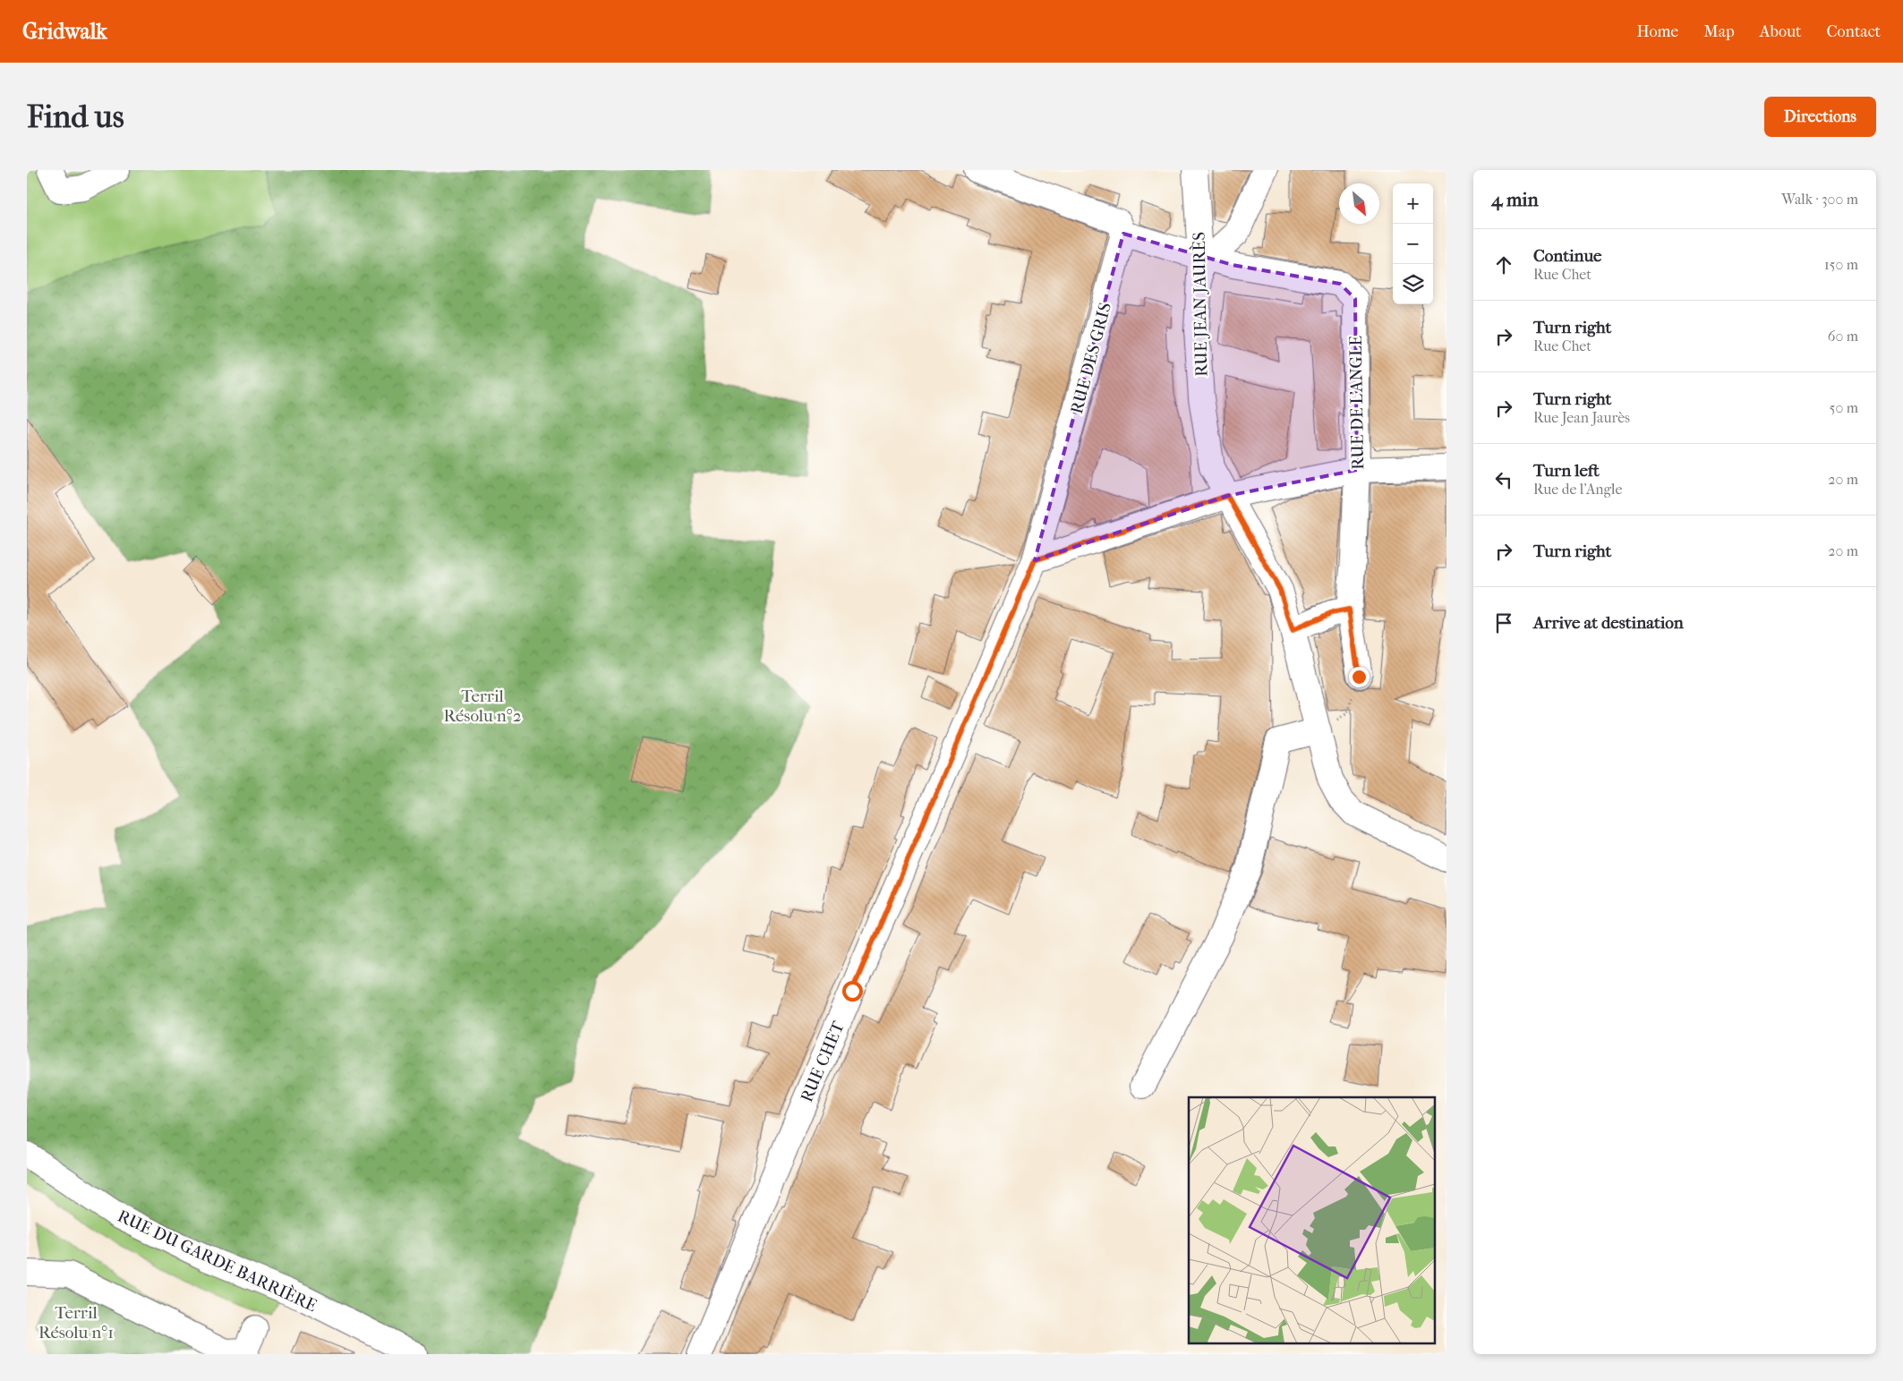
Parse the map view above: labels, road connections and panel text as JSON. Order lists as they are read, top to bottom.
{
  "streets": {
    "street": [
      "RUE JEAN JAURÈS",
      "RUE DES GRIS",
      "RUE DE L'ANGLE",
      "RUE CHET",
      "RUE DU GARDE BARRIÈRE"
    ]
  },
  "crossings": [
    ["RUE JEAN JAURÈS", "RUE DE L'ANGLE"],
    ["RUE DES GRIS", "RUE CHET"]
  ],
  "parks": ["Terril Résolu n°2", "Terril Résolu n°1"],
  "north": "bottom right",
  "page": {
    "header": "Gridwalk",
    "nav": [
      "Home",
      "Map",
      "About",
      "Contact"
    ],
    "buttons": "Directions",
    "title": "Find us",
    "heading": ["4 min", "Walk · 300 m"],
    "map_buttons": ["+", "−"],
    "list": [
      ["Continue", "Rue Chet", "150 m"],
      ["Turn right", "Rue Chet", "60 m"],
      ["Turn right", "Rue Jean Jaurès", "50 m"],
      ["Turn left", "Rue de l'Angle", "20 m"],
      ["Turn right", "20 m"],
      "Arrive at destination"
    ]
  }
}
